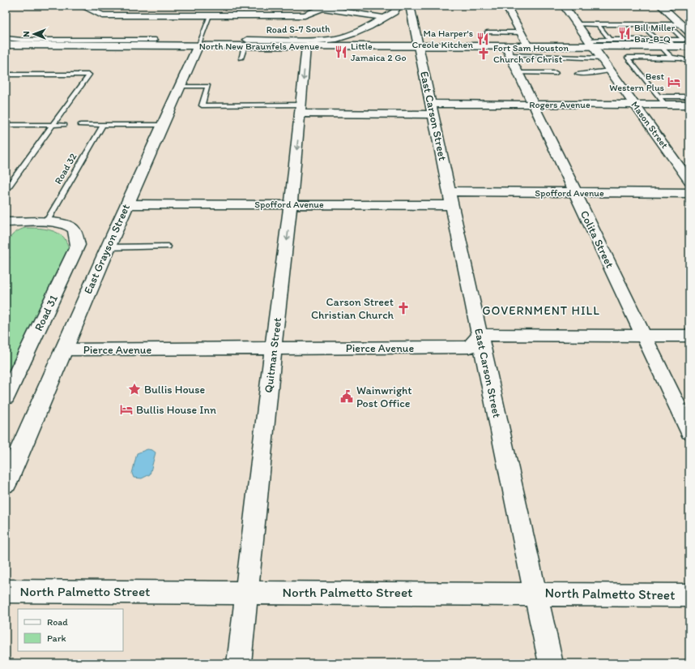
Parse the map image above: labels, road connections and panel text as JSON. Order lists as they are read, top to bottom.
{
  "streets": {
    "street": [
      "Road S-7 South",
      "North New Braunfels Avenue",
      "Rogers Avenue",
      "East Carson Street",
      "Mason Street",
      "Spofford Avenue",
      "Colita Street",
      "East Grayson Street",
      "Road 31",
      "Pierce Avenue",
      "Quitman Street",
      "North Palmetto Street"
    ],
    "lane": ["Road 32"]
  },
  "crossings": [
    ["Road S-7 South", "North New Braunfels Avenue"],
    ["North New Braunfels Avenue", "East Carson Street"],
    ["North New Braunfels Avenue", "Mason Street"],
    ["North New Braunfels Avenue", "Colita Street"],
    ["North New Braunfels Avenue", "East Grayson Street"],
    ["North New Braunfels Avenue", "Quitman Street"],
    ["Rogers Avenue", "East Carson Street"],
    ["Rogers Avenue", "Mason Street"],
    ["Rogers Avenue", "Colita Street"],
    ["Rogers Avenue", "Quitman Street"],
    ["East Carson Street", "Spofford Avenue"],
    ["East Carson Street", "Pierce Avenue"],
    ["East Carson Street", "North Palmetto Street"],
    ["Road 32", "Road 31"],
    ["Spofford Avenue", "Colita Street"],
    ["Spofford Avenue", "East Grayson Street"],
    ["Spofford Avenue", "Quitman Street"],
    ["East Grayson Street", "Pierce Avenue"],
    ["Pierce Avenue", "Quitman Street"],
    ["Quitman Street", "North Palmetto Street"]
  ],
  "one_way": ["Quitman Street"],
  "districts": ["GOVERNMENT HILL"],
  "places": {
    "restaurant": ["Bill Miller Bar-B-Q", "Ma Harper's Creole Kitchen", "Little Jamaica 2 Go"],
    "church": ["Fort Sam Houston Church of Christ", "Carson Street Christian Church"],
    "hotel": ["Best Western Plus", "Bullis House Inn"],
    "place": ["Bullis House"],
    "public building": ["Wainwright Post Office"]
  },
  "legend": ["Road", "Park"],
  "north": "left"
}
